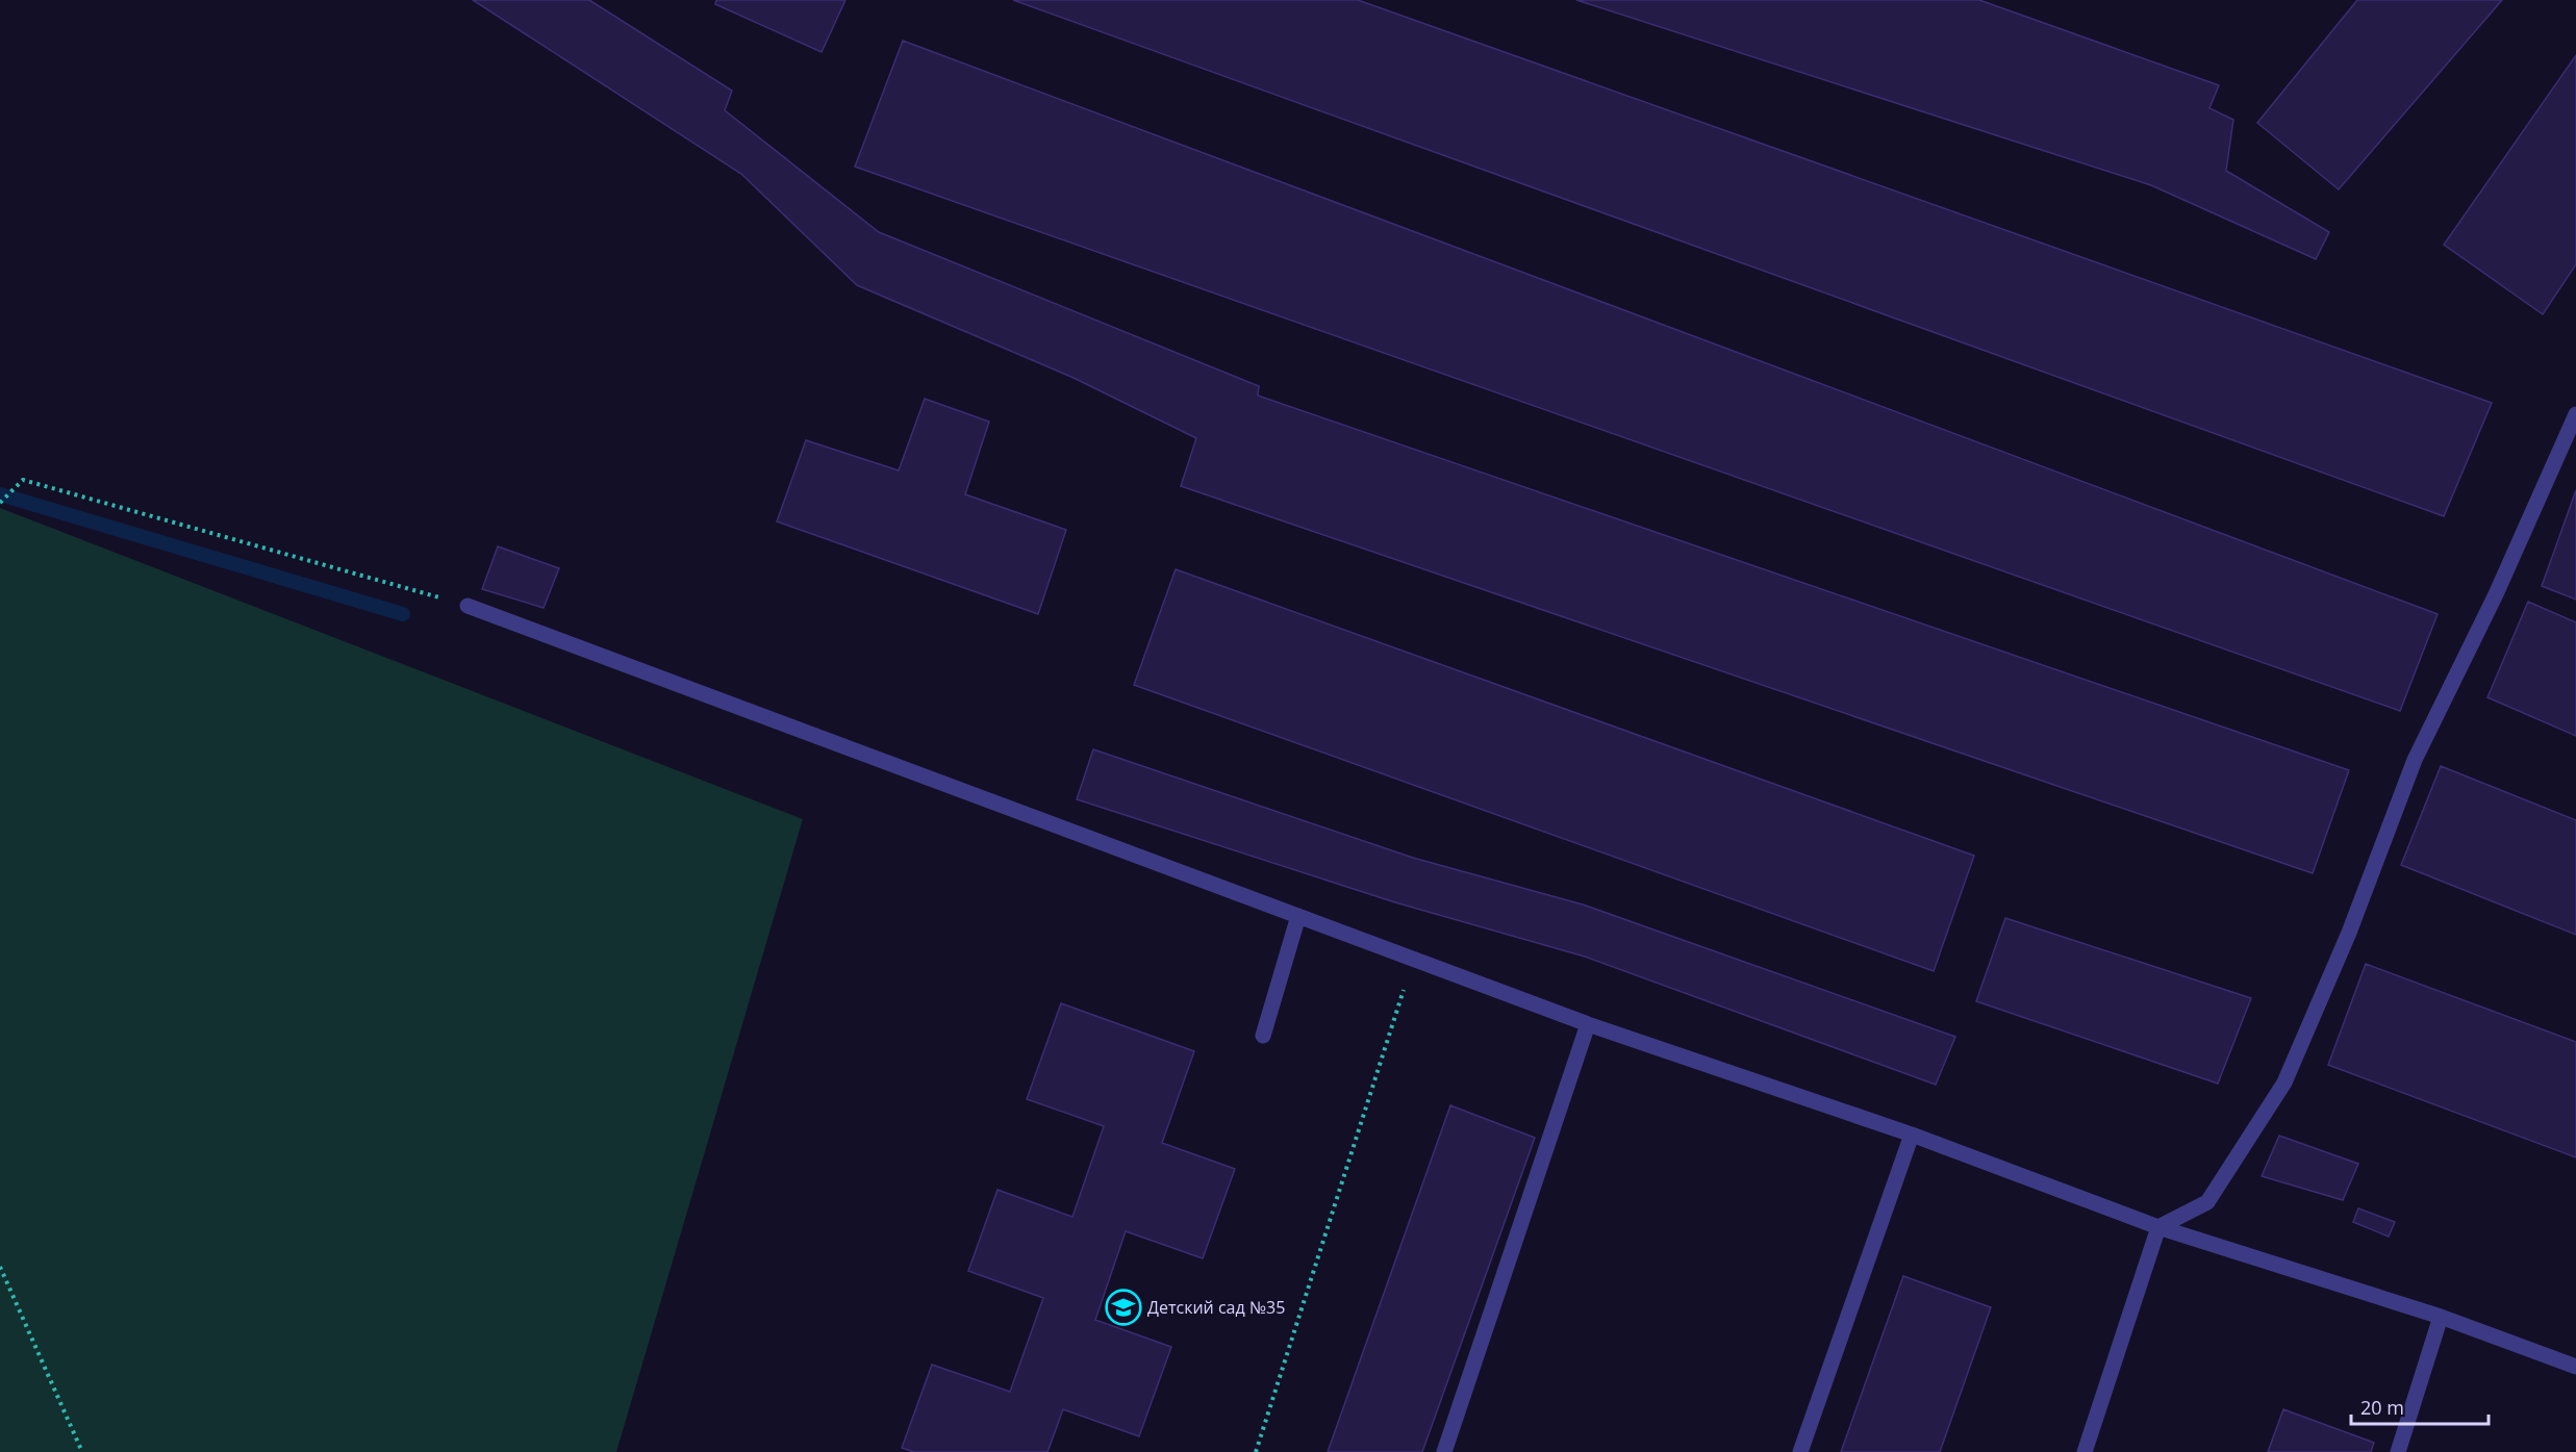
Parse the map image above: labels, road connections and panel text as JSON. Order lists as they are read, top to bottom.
{
  "places": {
    "school or university": ["Детский сад №35"]
  },
  "scale_bar": "20 m"
}
